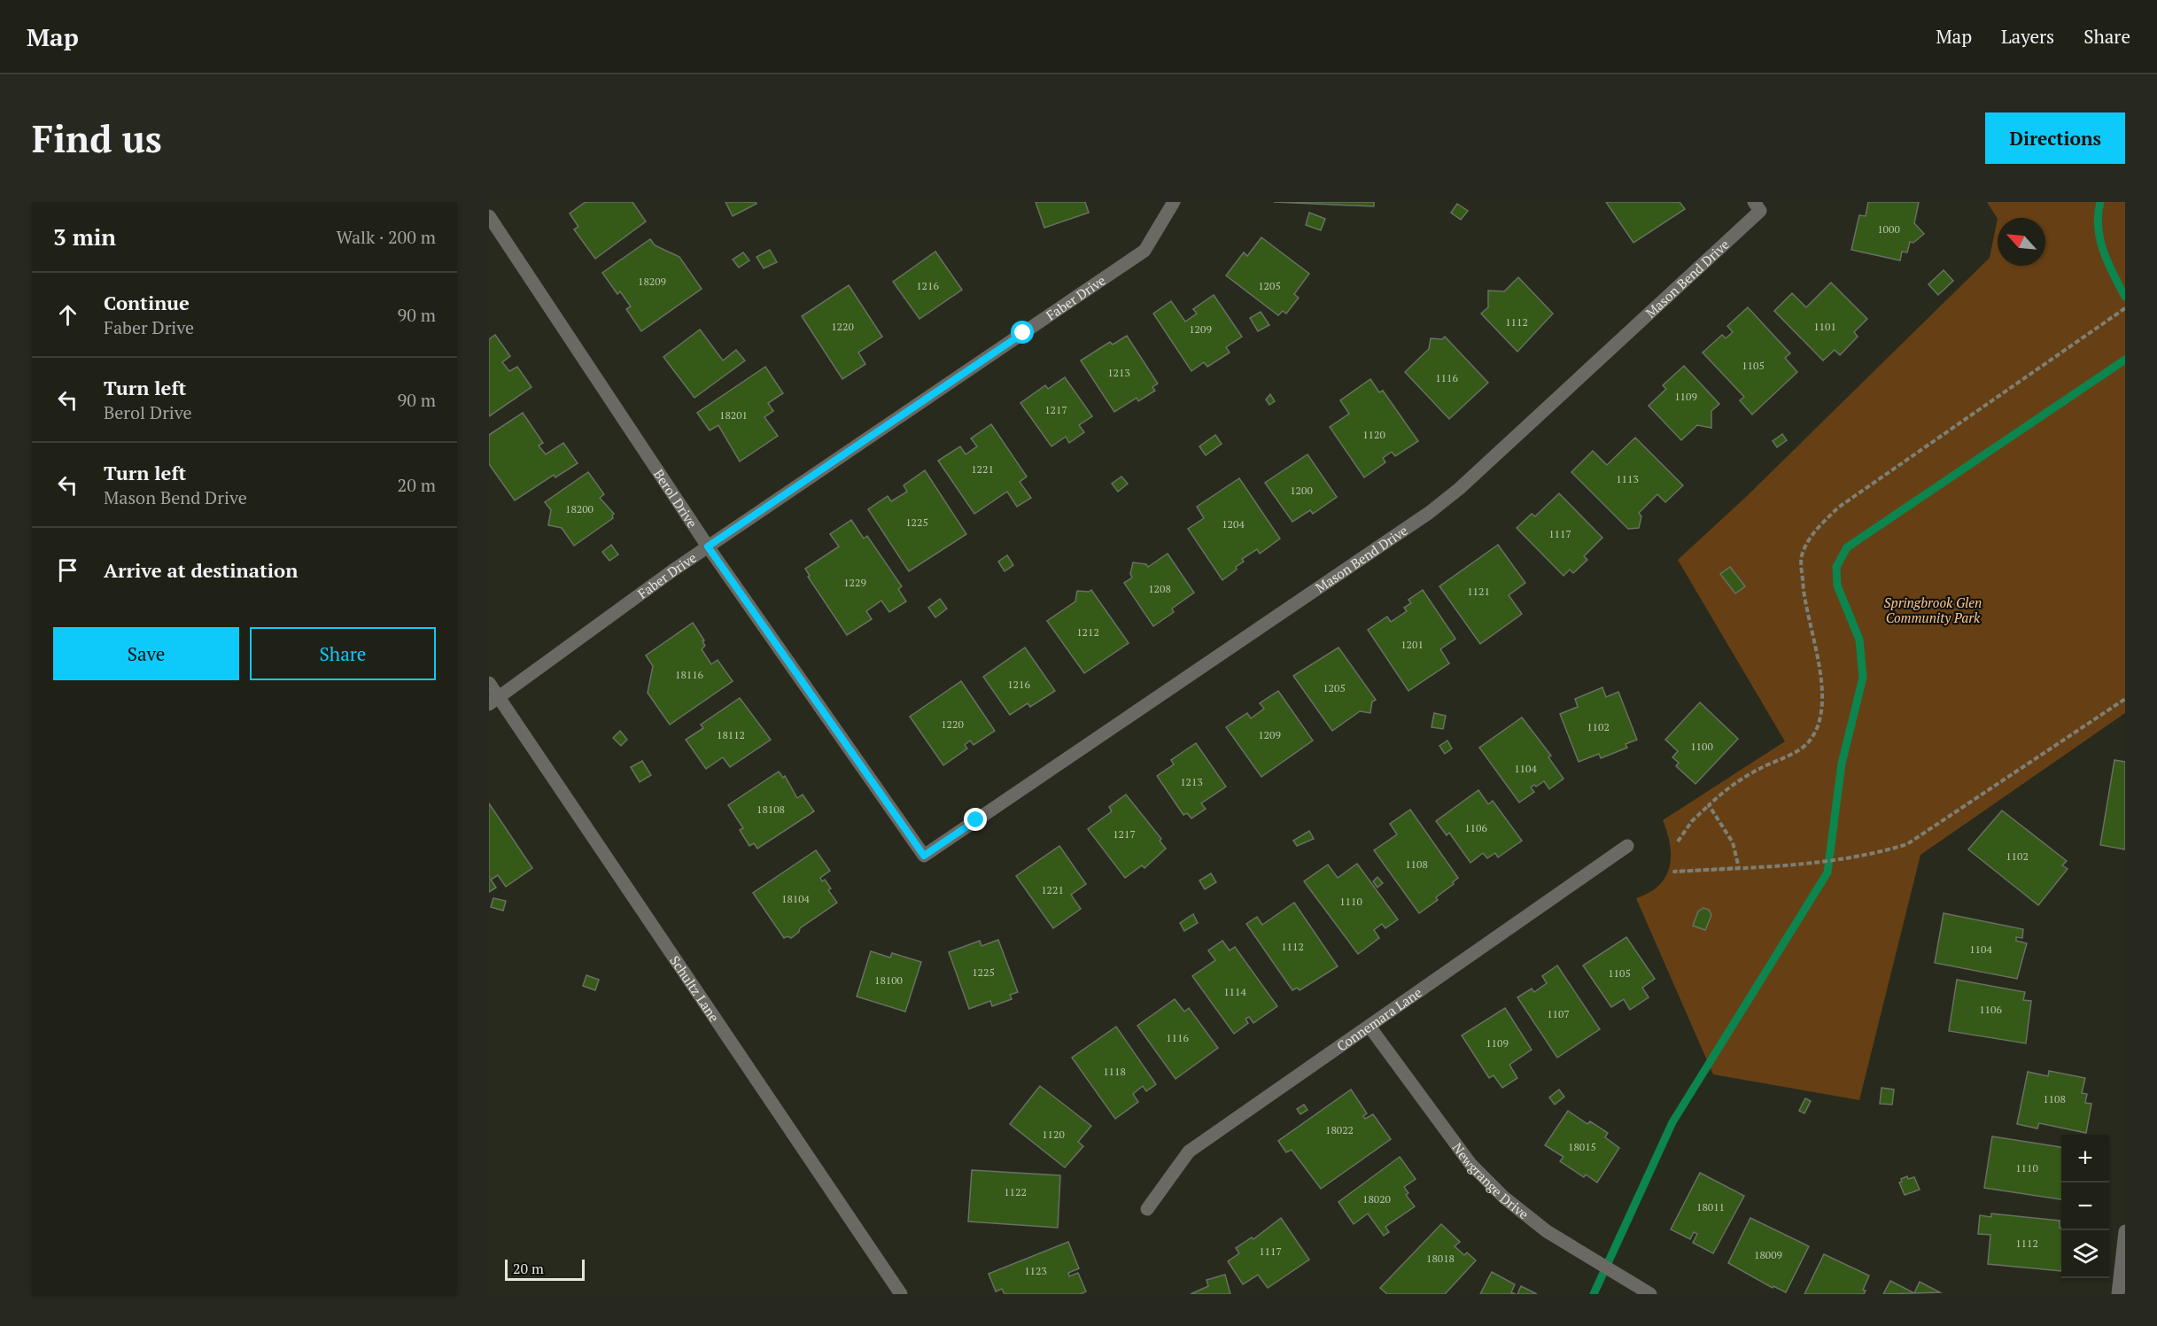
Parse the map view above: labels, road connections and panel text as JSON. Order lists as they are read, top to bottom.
{
  "streets": {
    "street": [
      "Mason Bend Drive",
      "Faber Drive",
      "Berol Drive",
      "Schultz Lane",
      "Connemara Lane",
      "Newgrange Drive"
    ]
  },
  "crossings": [
    ["Mason Bend Drive", "Berol Drive"],
    ["Faber Drive", "Berol Drive"],
    ["Faber Drive", "Schultz Lane"],
    ["Connemara Lane", "Newgrange Drive"]
  ],
  "parks": ["Springbrook Glen Community Park"],
  "house_numbers": [
    "1000",
    "18209",
    "1216",
    "1205",
    "1112",
    "1220",
    "1101",
    "1209",
    "1105",
    "1213",
    "1116",
    "1109",
    "1217",
    "18201",
    "1120",
    "1221",
    "1113",
    "1200",
    "18200",
    "1225",
    "1204",
    "1117",
    "1229",
    "1208",
    "1121",
    "1212",
    "1201",
    "18116",
    "1216",
    "1205",
    "1220",
    "1102",
    "18112",
    "1209",
    "1100",
    "1104",
    "1213",
    "18108",
    "1106",
    "1217",
    "1102",
    "1108",
    "1221",
    "18104",
    "1110",
    "1112",
    "1104",
    "1225",
    "1105",
    "18100",
    "1114",
    "1106",
    "1107",
    "1116",
    "1109",
    "1118",
    "1108",
    "18022",
    "1120",
    "18015",
    "1110",
    "1122",
    "18020",
    "18011",
    "1112",
    "1117",
    "18009",
    "18018",
    "1123"
  ],
  "scale_bar": "20 m",
  "north": "top left",
  "page": {
    "header": "Map",
    "nav": ["Map", "Layers", "Share"],
    "buttons": [
      "Directions",
      ["Save", "Share"]
    ],
    "title": "Find us",
    "heading": ["3 min", "Walk · 200 m"],
    "list": [
      ["Continue", "Faber Drive", "90 m"],
      ["Turn left", "Berol Drive", "90 m"],
      ["Turn left", "Mason Bend Drive", "20 m"],
      "Arrive at destination"
    ],
    "map_buttons": ["+", "−"],
    "scale": "20 m"
  }
}
